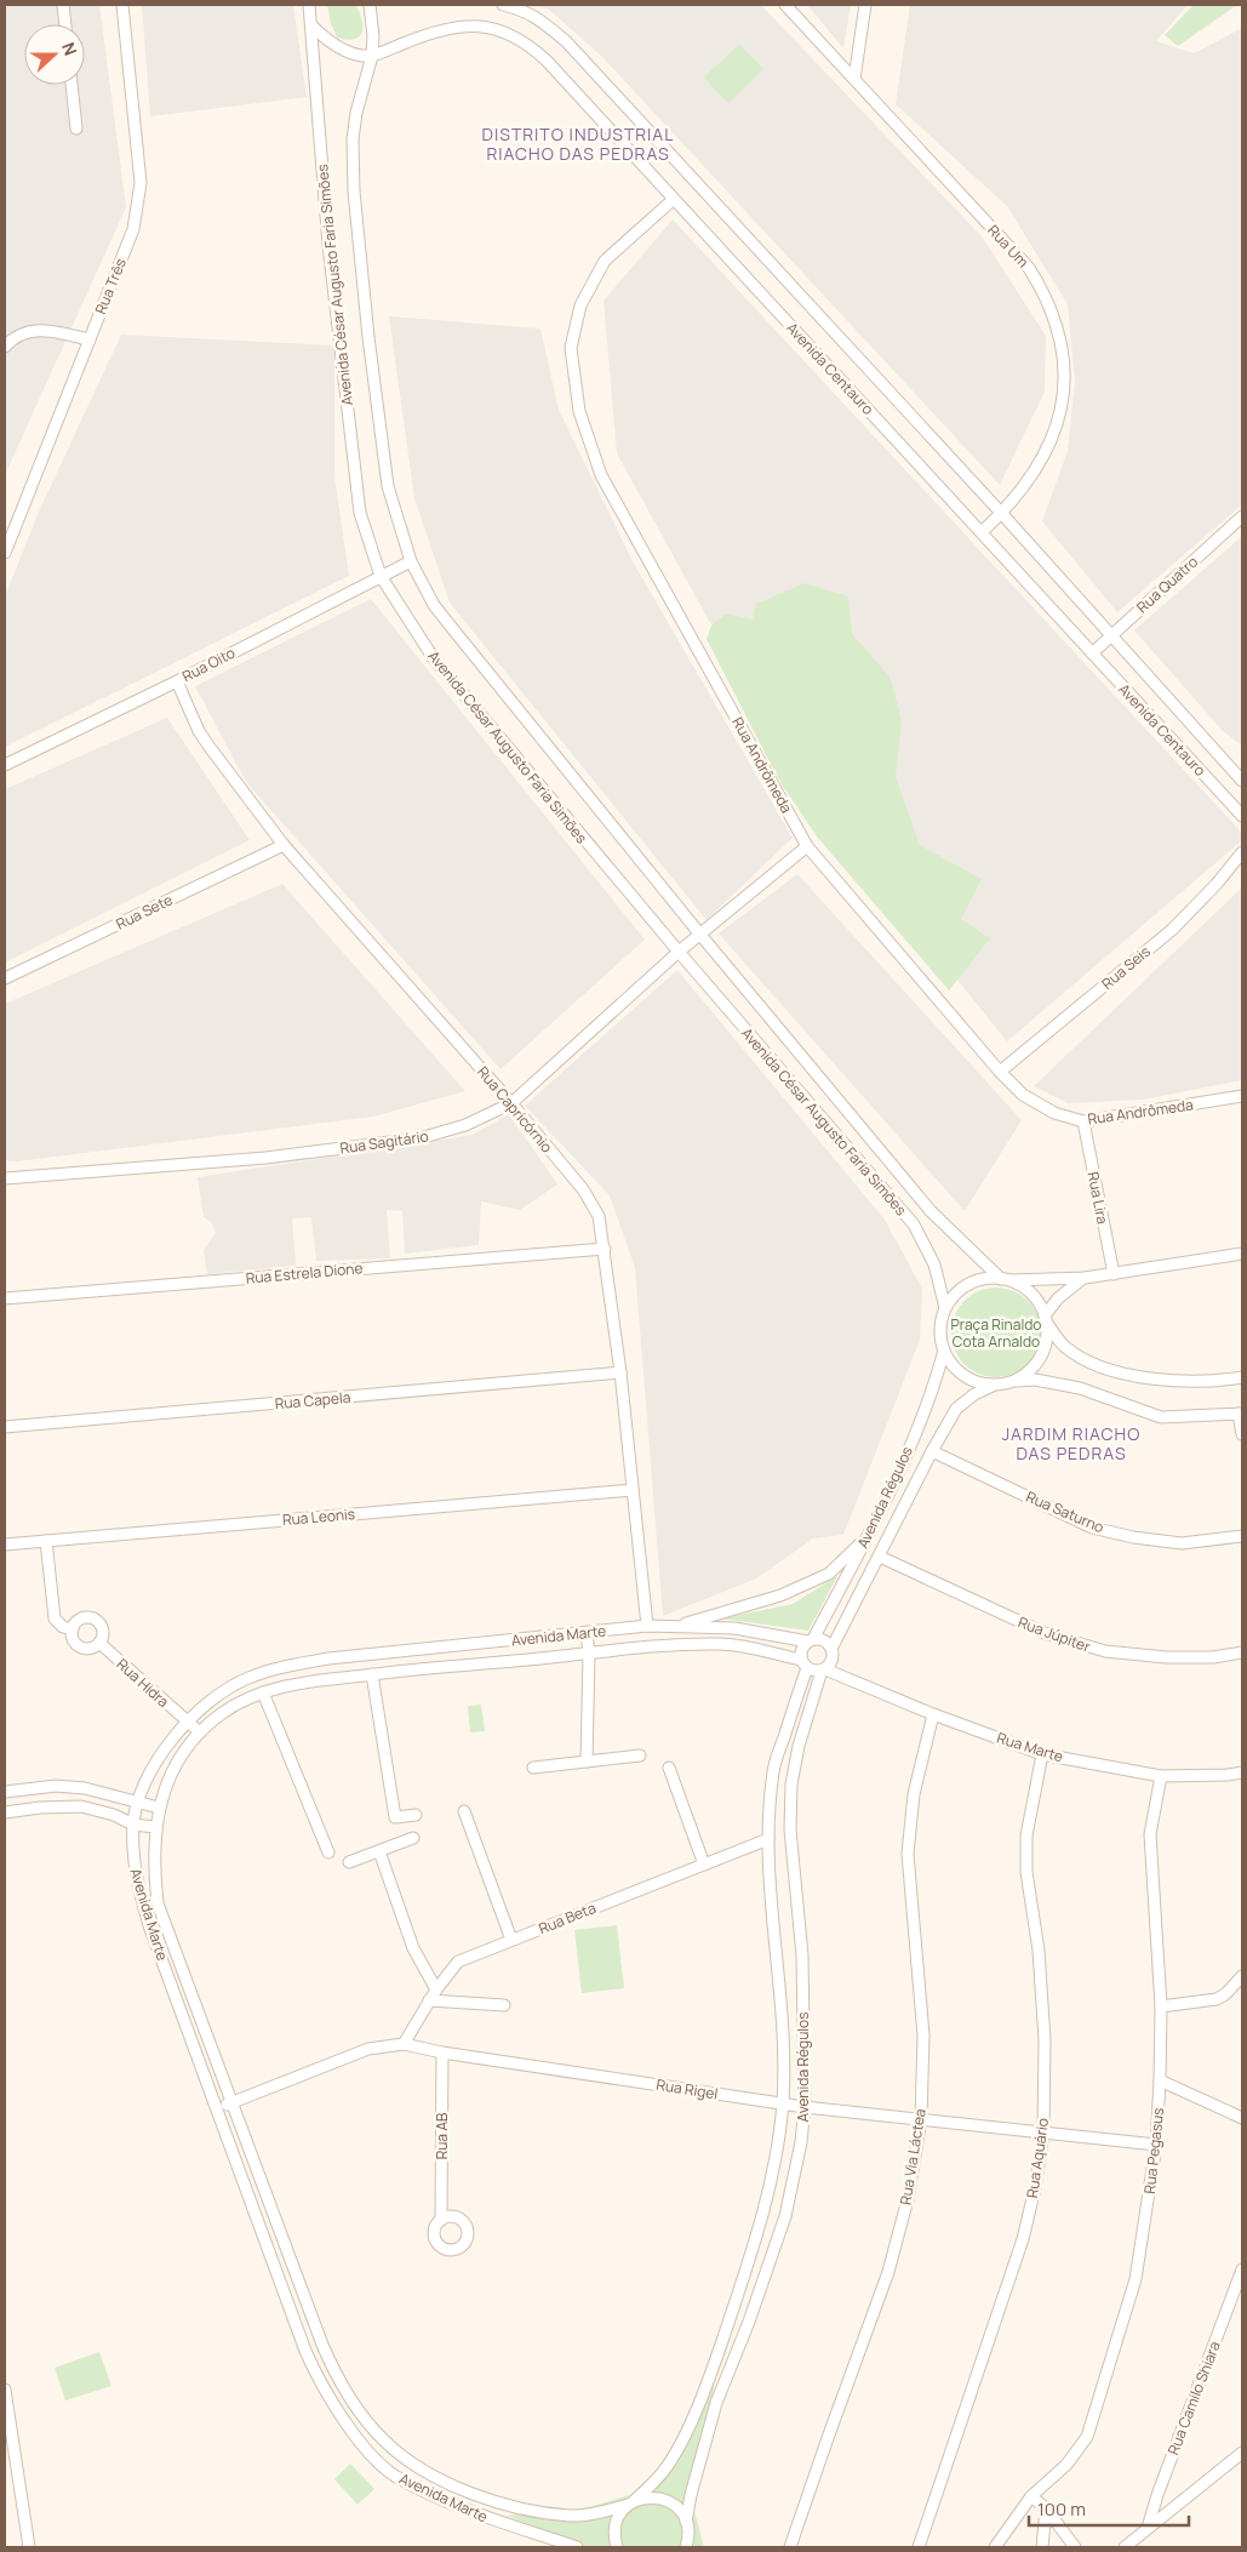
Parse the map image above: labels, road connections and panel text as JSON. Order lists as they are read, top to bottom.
{
  "streets": {
    "street": [
      "Rua Um",
      "Avenida César Augusto Faria Simões",
      "Rua Três",
      "Avenida Centauro",
      "Rua Quatro",
      "Rua Oito",
      "Rua Andrômeda",
      "Rua Sete",
      "Rua Seis",
      "Rua Capricórnio",
      "Rua Sagitário",
      "Rua Lira",
      "Rua Estrela Dione",
      "Rua Capela",
      "Avenida Régulos",
      "Rua Saturno",
      "Rua Leonis",
      "Rua Júpiter",
      "Avenida Marte",
      "Rua Hidra",
      "Rua Marte",
      "Rua Beta",
      "Rua Rigel",
      "Rua AB",
      "Rua Pegasus",
      "Rua Via Láctea",
      "Rua Aquário",
      "Rua Camilo Shiara"
    ]
  },
  "crossings": [
    ["Rua Um", "Avenida Centauro"],
    ["Avenida César Augusto Faria Simões", "Avenida Centauro"],
    ["Avenida César Augusto Faria Simões", "Rua Oito"],
    ["Avenida César Augusto Faria Simões", "Rua Sagitário"],
    ["Avenida César Augusto Faria Simões", "Avenida Régulos"],
    ["Avenida Centauro", "Rua Quatro"],
    ["Avenida Centauro", "Rua Andrômeda"],
    ["Rua Oito", "Rua Capricórnio"],
    ["Rua Andrômeda", "Rua Seis"],
    ["Rua Andrômeda", "Rua Sagitário"],
    ["Rua Andrômeda", "Rua Lira"],
    ["Rua Sete", "Rua Capricórnio"],
    ["Rua Capricórnio", "Rua Sagitário"],
    ["Rua Capricórnio", "Rua Estrela Dione"],
    ["Rua Capricórnio", "Rua Capela"],
    ["Rua Capricórnio", "Rua Leonis"],
    ["Rua Capricórnio", "Avenida Marte"],
    ["Avenida Régulos", "Rua Saturno"],
    ["Avenida Régulos", "Rua Júpiter"],
    ["Avenida Régulos", "Avenida Marte"],
    ["Avenida Régulos", "Rua Marte"],
    ["Avenida Régulos", "Rua Beta"],
    ["Avenida Régulos", "Rua Rigel"],
    ["Avenida Marte", "Rua Hidra"],
    ["Avenida Marte", "Rua Marte"],
    ["Avenida Marte", "Rua Rigel"],
    ["Rua Marte", "Rua Pegasus"],
    ["Rua Marte", "Rua Via Láctea"],
    ["Rua Marte", "Rua Aquário"],
    ["Rua Beta", "Rua Rigel"],
    ["Rua Rigel", "Rua AB"],
    ["Rua Rigel", "Rua Pegasus"],
    ["Rua Rigel", "Rua Via Láctea"],
    ["Rua Rigel", "Rua Aquário"]
  ],
  "districts": ["DISTRITO INDUSTRIAL RIACHO DAS PEDRAS", "JARDIM RIACHO DAS PEDRAS"],
  "parks": ["Praça Rinaldo Cota Arnaldo"],
  "scale_bar": "100 m",
  "north": "right"
}
